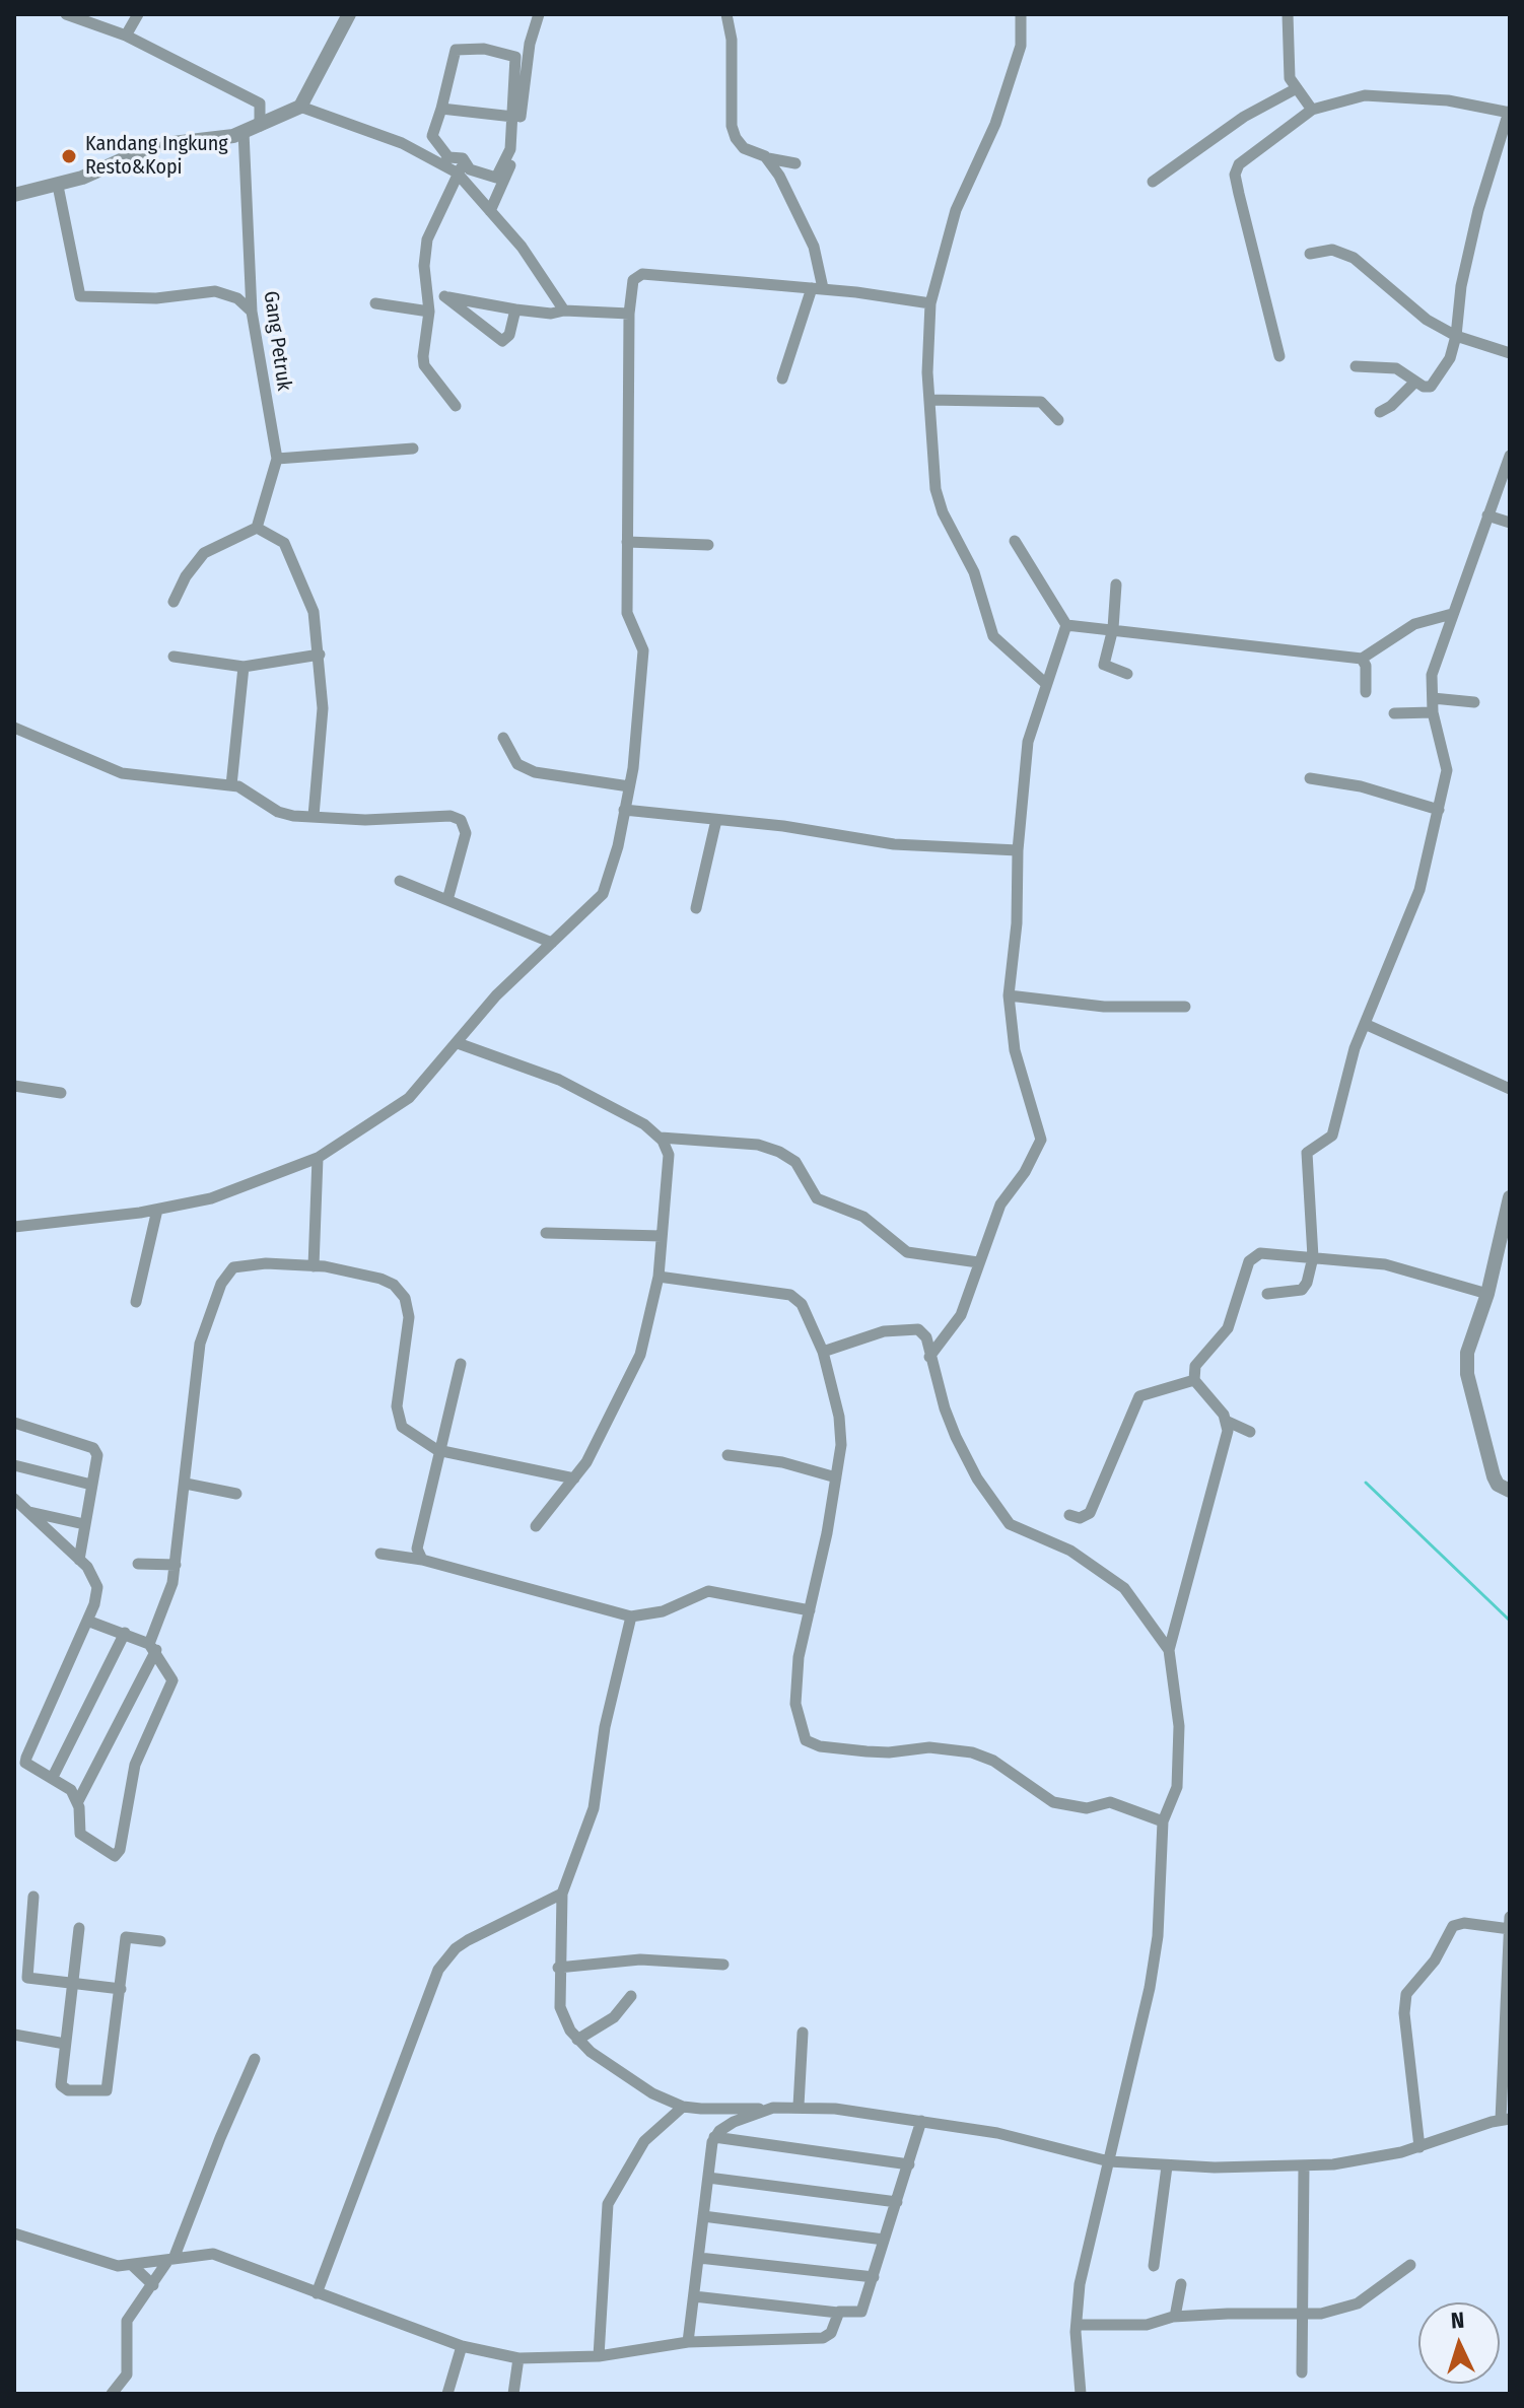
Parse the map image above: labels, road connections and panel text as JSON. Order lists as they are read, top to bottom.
{
  "streets": {
    "street": ["Gang Petruk"]
  },
  "places": ["Kandang Ingkung Resto&Kopi"],
  "north": "top"
}
